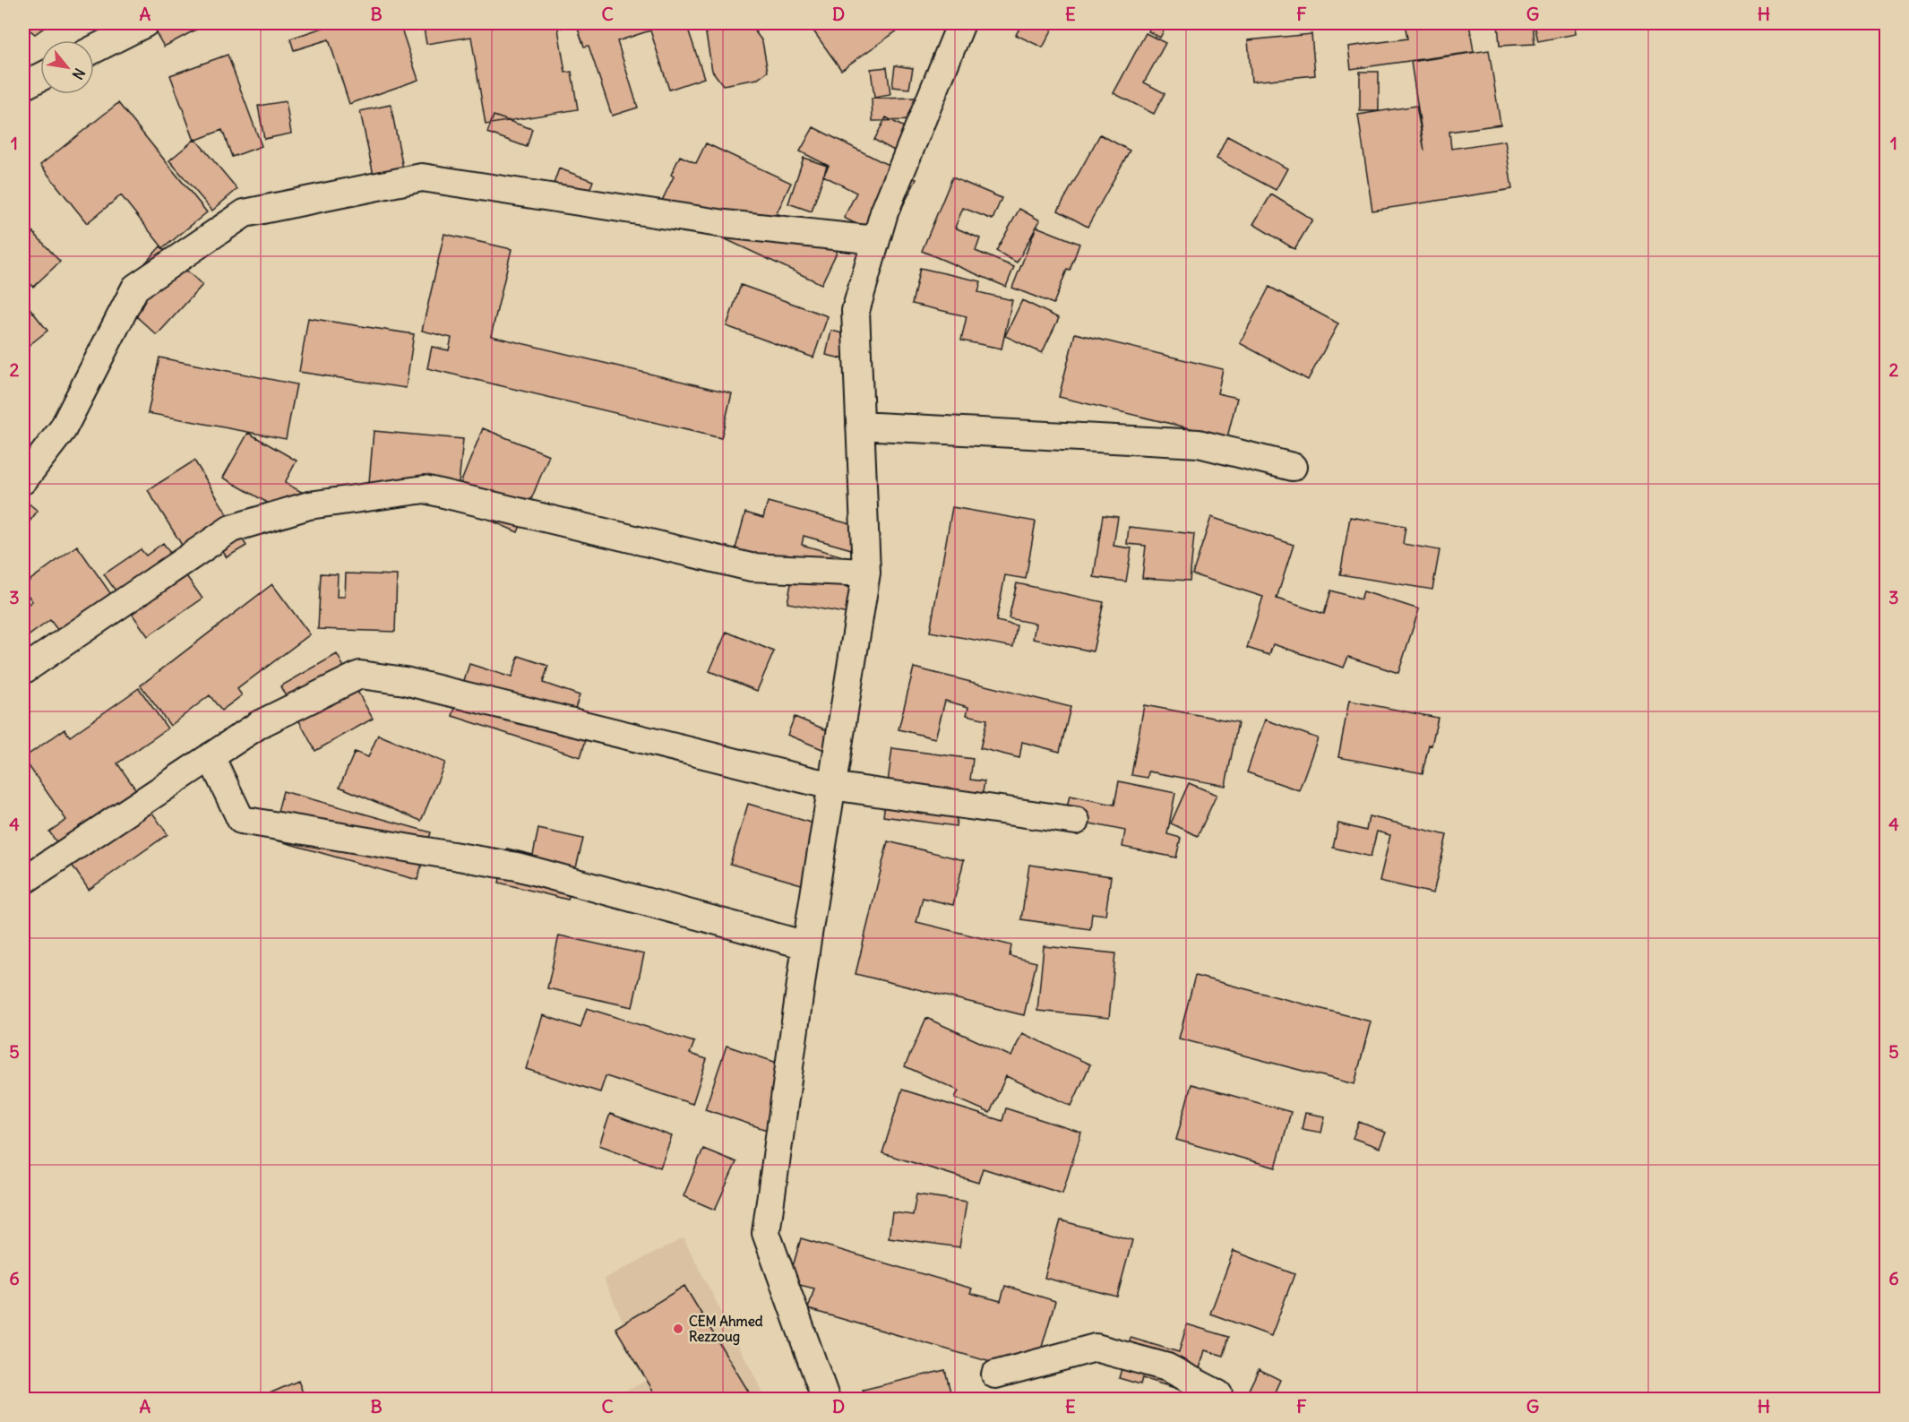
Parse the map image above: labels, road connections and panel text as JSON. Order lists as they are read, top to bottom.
{
  "places": ["CEM Ahmed Rezzoug"],
  "north": "bottom right",
  "grid": {
    "columns": [
      "A",
      "B",
      "C",
      "D",
      "E",
      "F",
      "G",
      "H"
    ],
    "rows": [
      "1",
      "2",
      "3",
      "4",
      "5",
      "6"
    ]
  }
}
